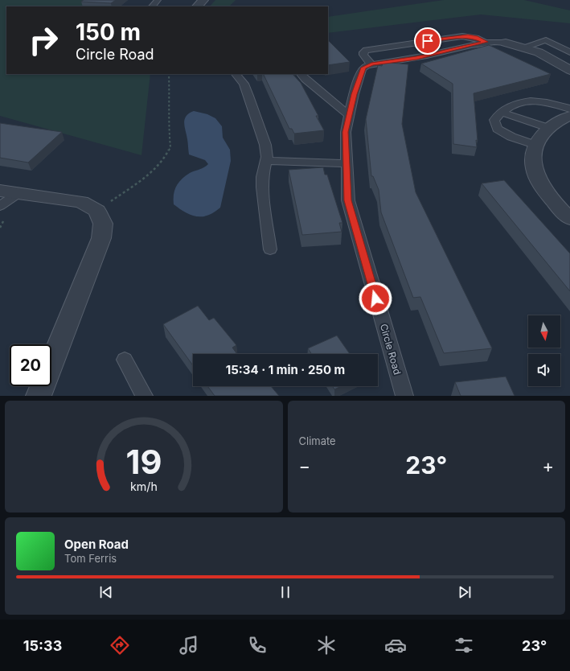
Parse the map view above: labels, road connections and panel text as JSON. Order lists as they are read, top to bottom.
{
  "streets": {
    "lane": ["Circle Road"]
  },
  "north": "bottom",
  "page": {
    "turn": ["150 m", "Circle Road"],
    "limit": "20",
    "trip": "15:34 · 1 min · 250 m",
    "tile": "Climate",
    "heat": ["−", "23°", "+"],
    "song": ["Open Road", "Tom Ferris"],
    "tabs": ["15:33", "23°"],
    "gauge": ["19", "km/h"]
  }
}
